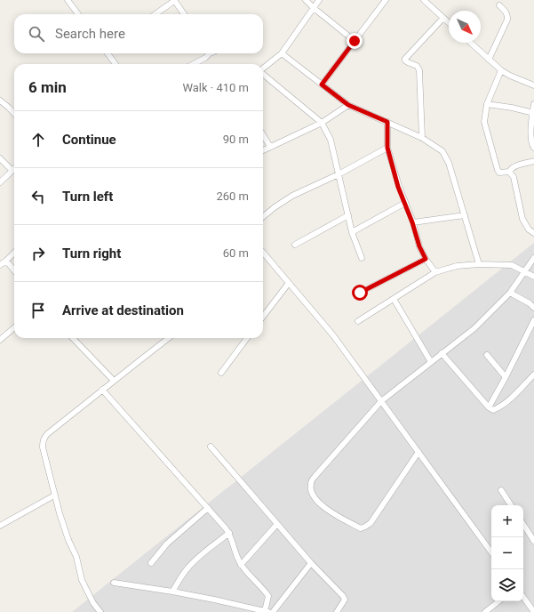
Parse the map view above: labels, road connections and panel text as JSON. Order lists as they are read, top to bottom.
{
  "north": "bottom right",
  "page": {
    "search": "Search here",
    "heading": ["6 min", "Walk · 410 m"],
    "list": [
      ["Continue", "90 m"],
      ["Turn left", "260 m"],
      ["Turn right", "60 m"],
      "Arrive at destination"
    ],
    "map_buttons": ["+", "−"]
  }
}
